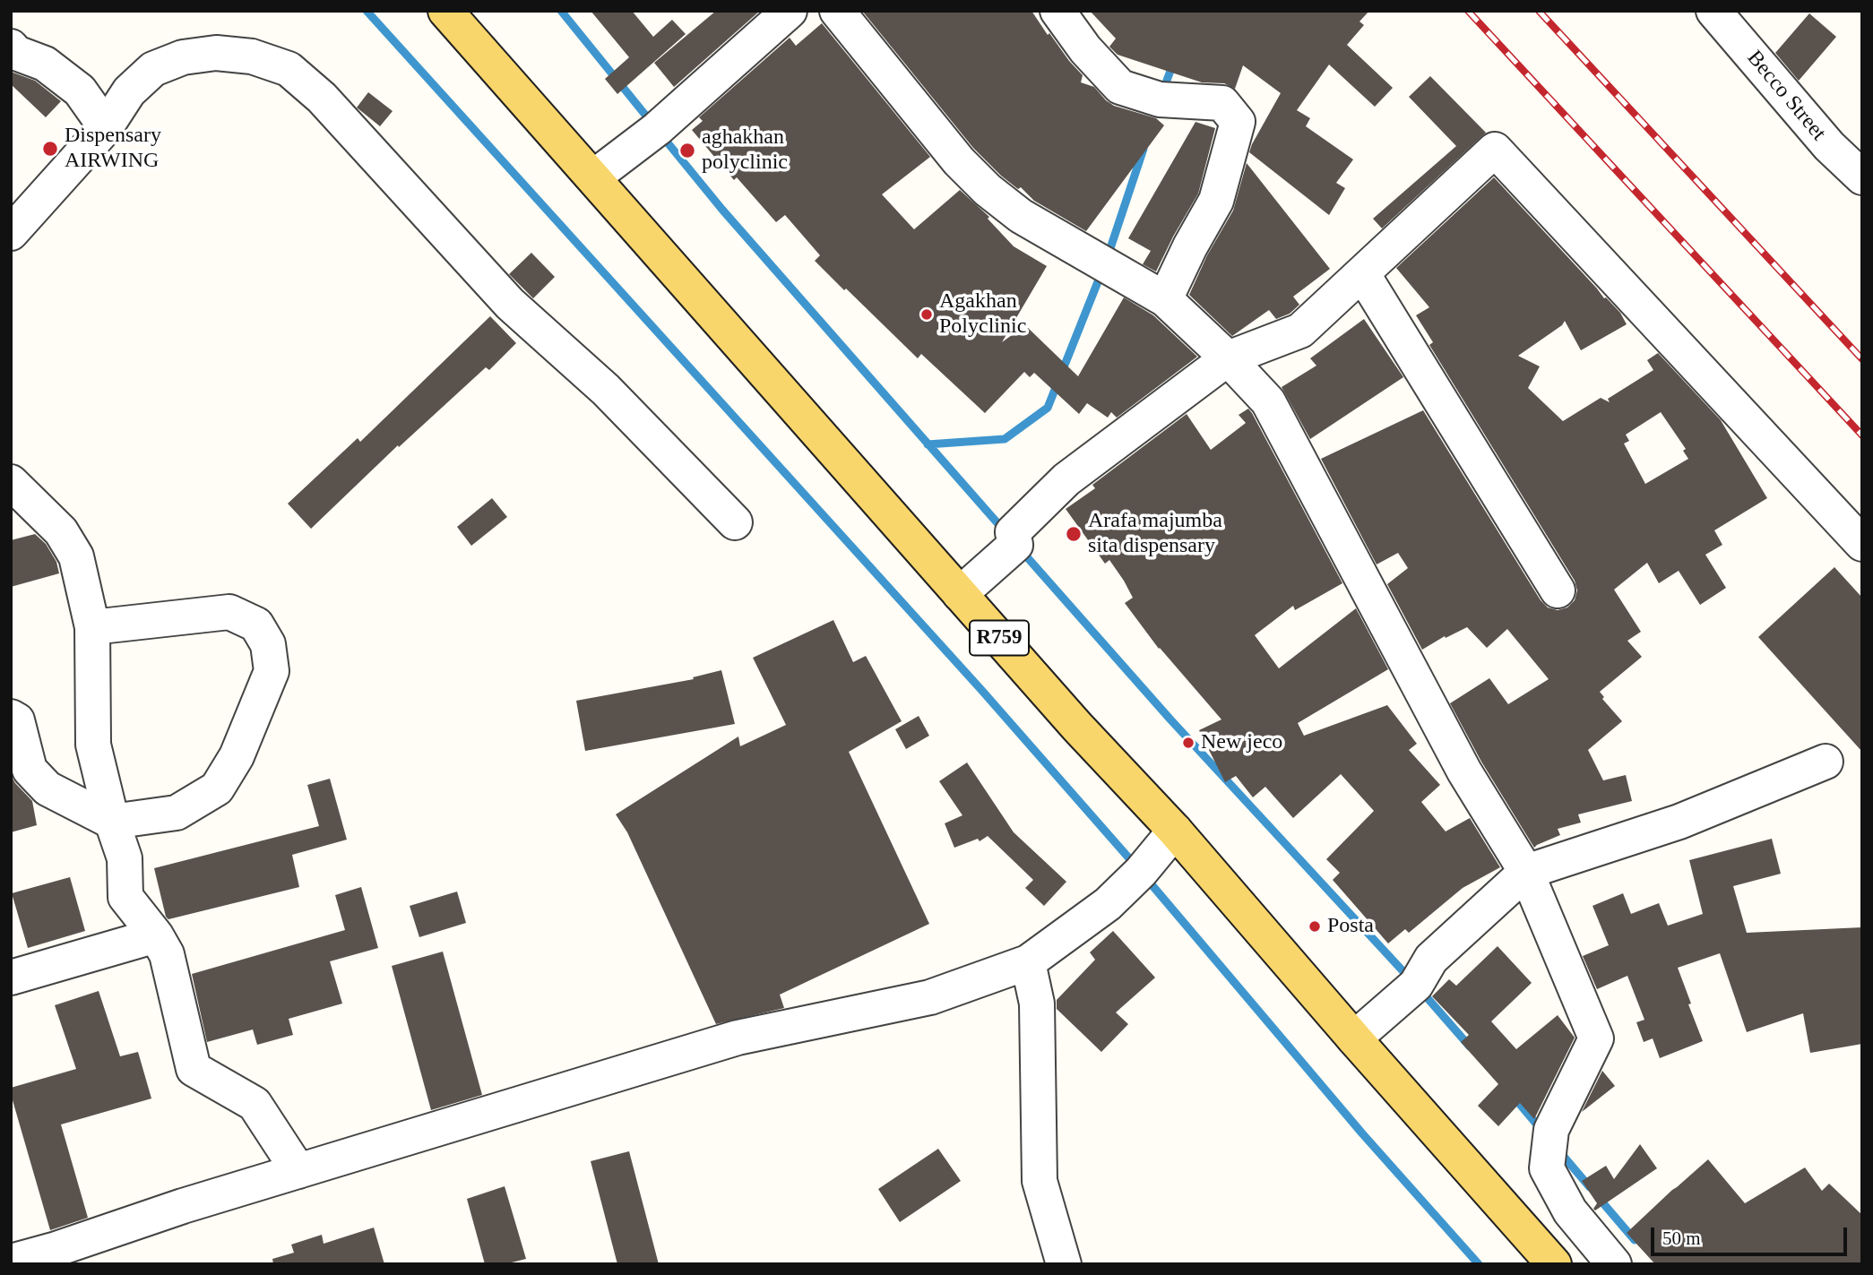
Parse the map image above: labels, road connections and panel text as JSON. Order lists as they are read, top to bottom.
{
  "streets": {
    "main road": ["R759"],
    "street": ["Becco Street"]
  },
  "places": [
    "Dispensary AIRWING",
    "aghakhan polyclinic",
    "Agakhan Polyclinic",
    "Arafa majumba sita dispensary",
    "New jeco",
    "Posta"
  ],
  "scale_bar": "50 m"
}
